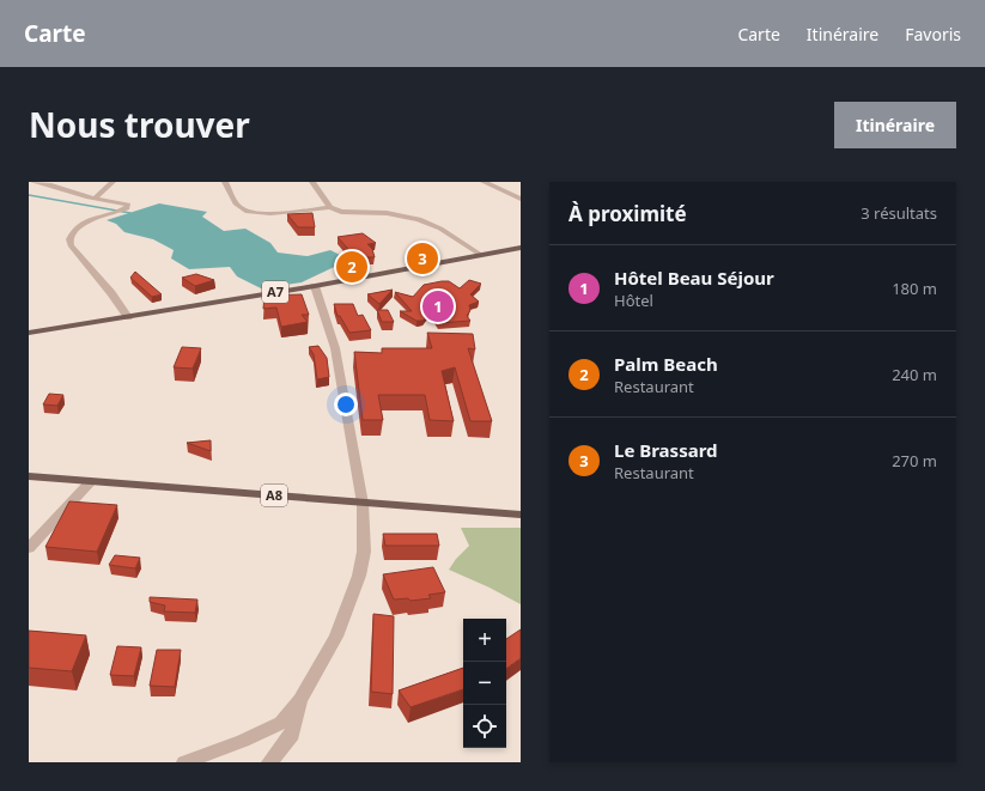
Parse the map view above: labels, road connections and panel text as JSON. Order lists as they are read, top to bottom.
{
  "streets": {
    "main road": ["A7", "A8"]
  },
  "page": {
    "header": "Carte",
    "nav": ["Carte", "Itinéraire", "Favoris"],
    "title": "Nous trouver",
    "buttons": "Itinéraire",
    "heading": ["À proximité", "3 résultats"],
    "pins": ["3", "2", "1"],
    "list": [
      {
        "mark": "1",
        "name": "Hôtel Beau Séjour",
        "note": "Hôtel",
        "value": "180 m"
      },
      {
        "mark": "2",
        "name": "Palm Beach",
        "note": "Restaurant",
        "value": "240 m"
      },
      {
        "mark": "3",
        "name": "Le Brassard",
        "note": "Restaurant",
        "value": "270 m"
      }
    ],
    "map_buttons": ["+", "−"]
  }
}
